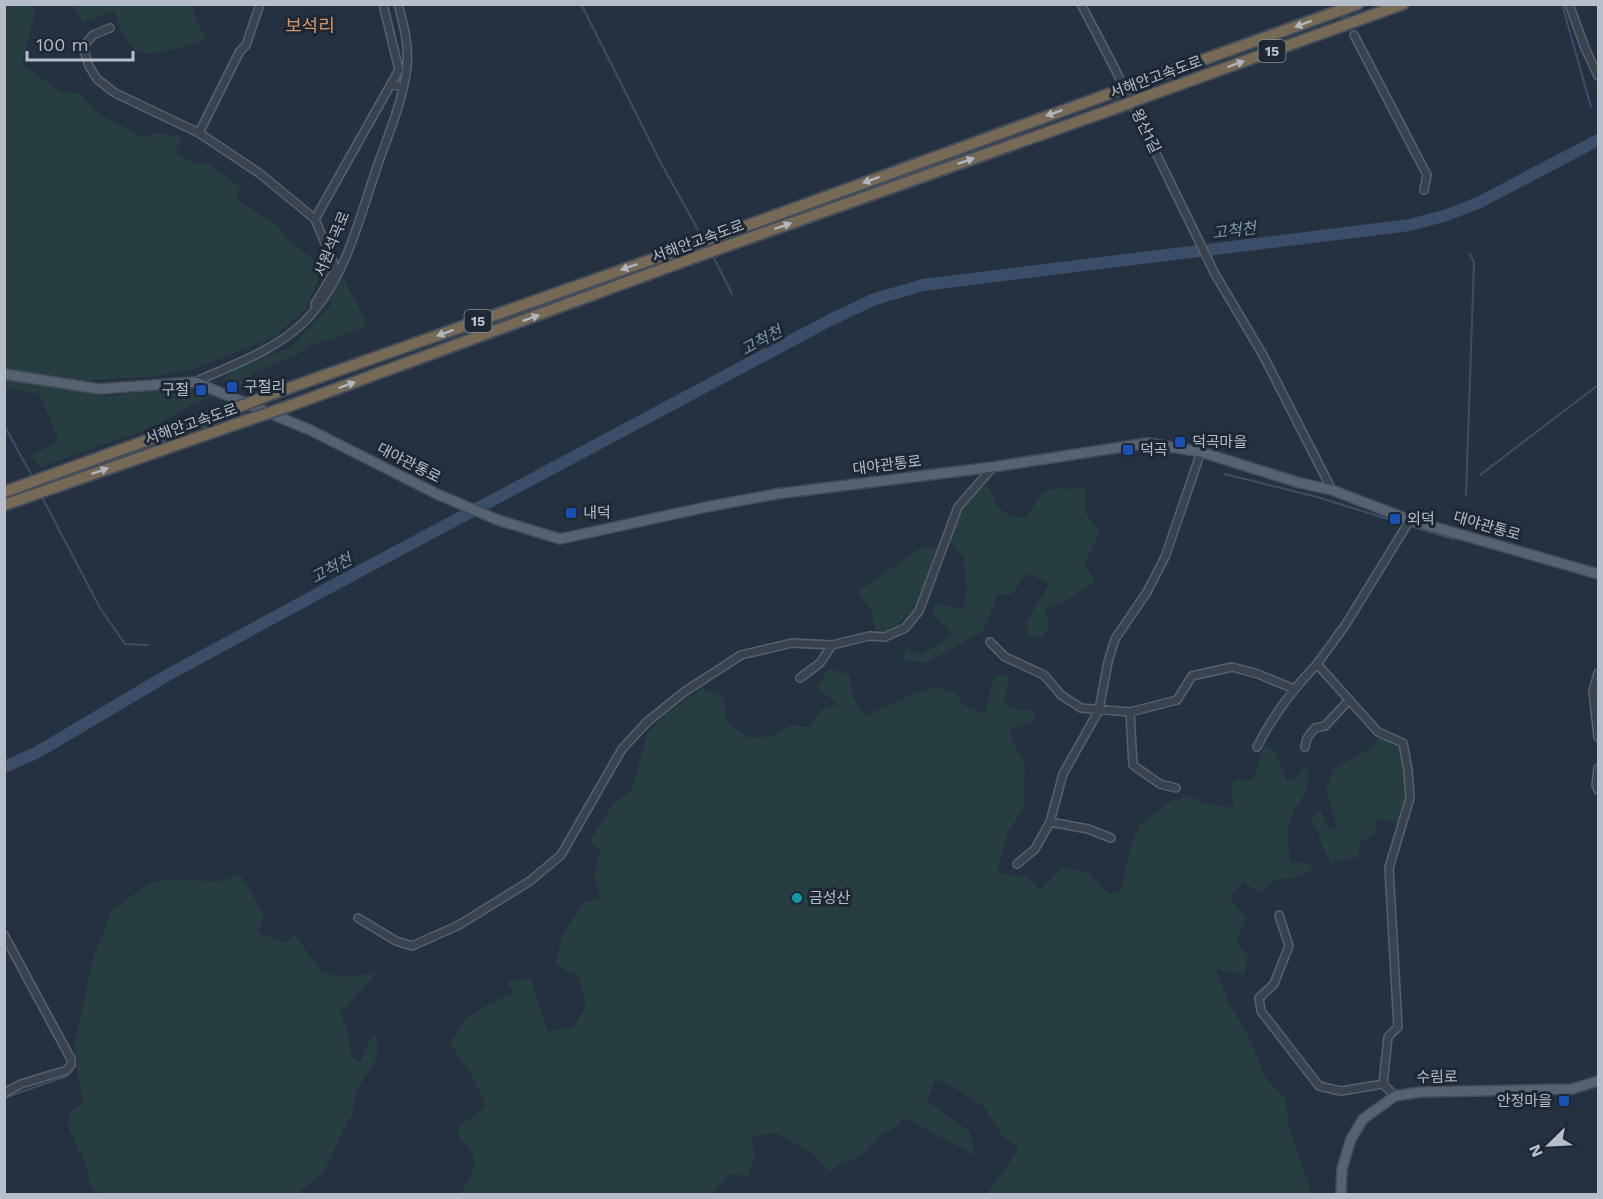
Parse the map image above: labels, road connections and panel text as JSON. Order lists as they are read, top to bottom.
{
  "streets": {
    "highway": ["15", "서해안고속도로"],
    "main road": ["서원석곡로", "대야관통로", "수림로"],
    "street": ["왕산1길"]
  },
  "crossings": [
    ["왕산1길", "대야관통로"],
    ["서원석곡로", "대야관통로"]
  ],
  "districts": ["보석리"],
  "water": ["고척천"],
  "places": {
    "transit": [
      "구절리",
      "구절",
      "덕곡마을",
      "덕곡",
      "내덕",
      "외덕",
      "안정마을"
    ],
    "other": ["금성산"]
  },
  "scale_bar": "100 m",
  "north": "bottom left"
}
